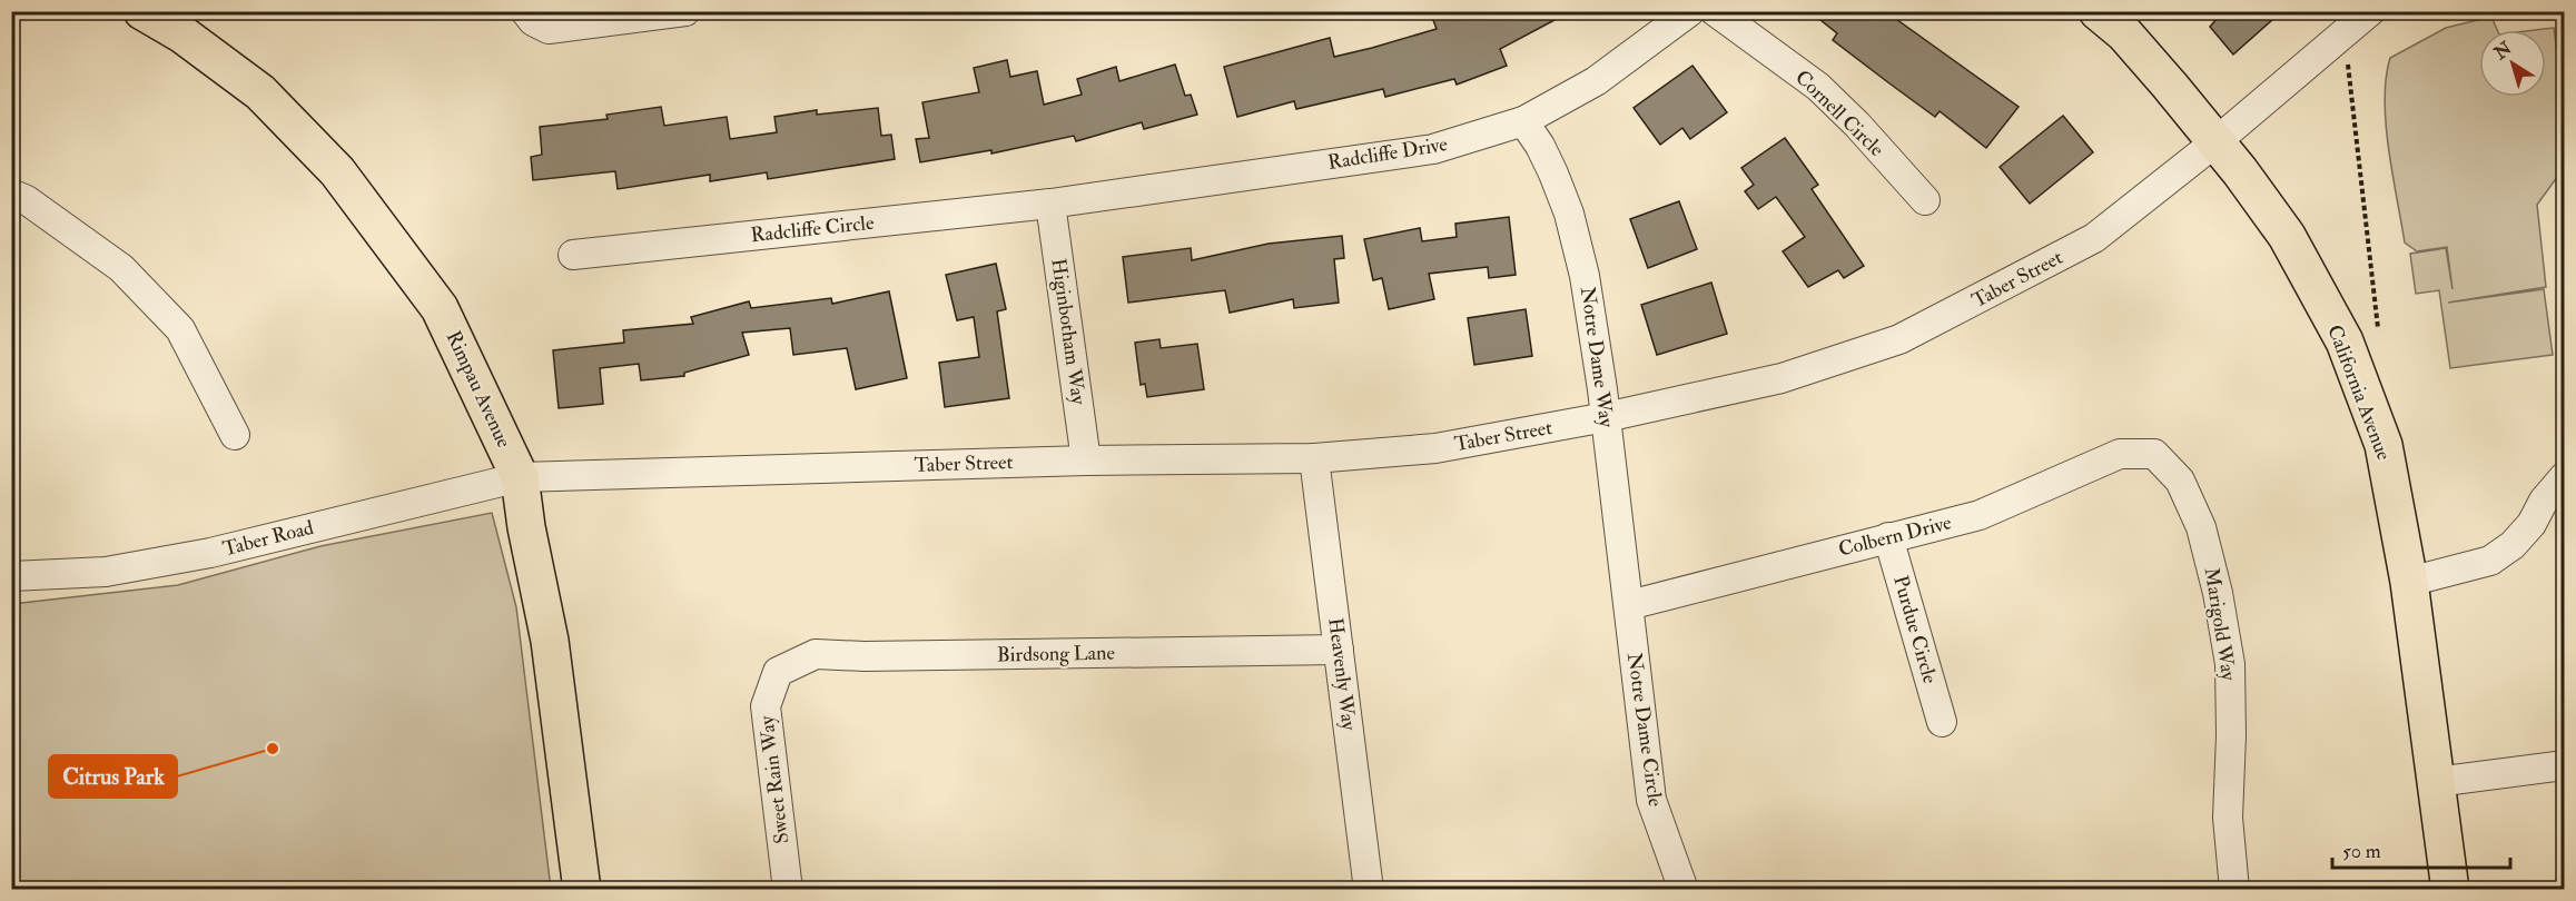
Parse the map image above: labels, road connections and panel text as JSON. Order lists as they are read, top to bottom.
{
  "streets": {
    "main road": ["Rimpau Avenue", "California Avenue"],
    "street": [
      "Cornell Circle",
      "Radcliffe Drive",
      "Radcliffe Circle",
      "Taber Street",
      "Higinbotham Way",
      "Notre Dame Way",
      "Colbern Drive",
      "Taber Road",
      "Marigold Way",
      "Purdue Circle",
      "Birdsong Lane",
      "Heavenly Way",
      "Notre Dame Circle",
      "Sweet Rain Way"
    ]
  },
  "crossings": [
    ["Radcliffe Drive", "Radcliffe Circle"],
    ["Radcliffe Drive", "Higinbotham Way"],
    ["Radcliffe Drive", "Notre Dame Way"],
    ["Radcliffe Circle", "Higinbotham Way"],
    ["Taber Street", "Higinbotham Way"],
    ["Taber Street", "Notre Dame Way"],
    ["Taber Street", "Rimpau Avenue"],
    ["Taber Street", "California Avenue"],
    ["Taber Street", "Taber Road"],
    ["Taber Street", "Heavenly Way"],
    ["Notre Dame Way", "Colbern Drive"],
    ["Notre Dame Way", "Notre Dame Circle"],
    ["Rimpau Avenue", "Taber Road"],
    ["Colbern Drive", "Marigold Way"],
    ["Colbern Drive", "Purdue Circle"],
    ["Colbern Drive", "Notre Dame Circle"],
    ["Birdsong Lane", "Heavenly Way"],
    ["Birdsong Lane", "Sweet Rain Way"]
  ],
  "places": ["Citrus Park"],
  "scale_bar": "50 m",
  "north": "top left"
}
